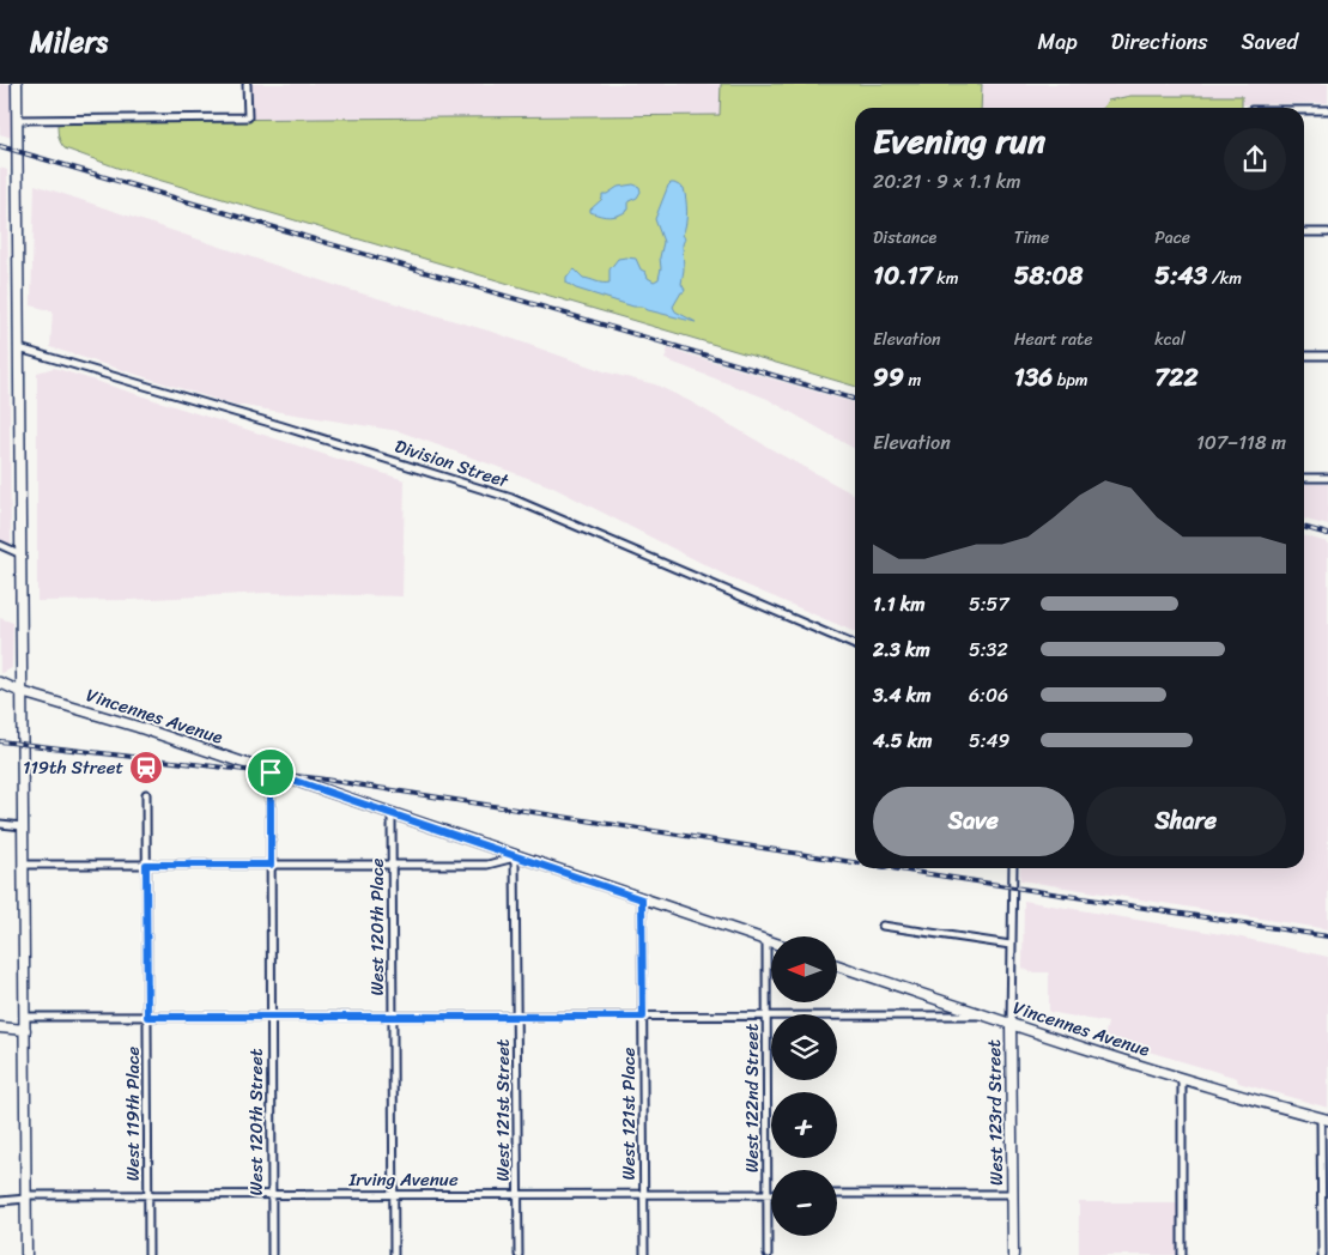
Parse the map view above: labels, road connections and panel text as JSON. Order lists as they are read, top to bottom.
{
  "streets": {
    "street": [
      "Division Street",
      "Vincennes Avenue",
      "West 120th Place",
      "West 122nd Street",
      "West 121st Street",
      "West 123rd Street",
      "West 119th Place",
      "West 121st Place",
      "West 120th Street",
      "Irving Avenue"
    ]
  },
  "crossings": [
    ["Vincennes Avenue", "West 120th Place"],
    ["Vincennes Avenue", "West 122nd Street"],
    ["Vincennes Avenue", "West 121st Street"],
    ["Vincennes Avenue", "West 123rd Street"],
    ["Vincennes Avenue", "West 121st Place"],
    ["Vincennes Avenue", "West 120th Street"],
    ["West 120th Place", "Irving Avenue"],
    ["West 122nd Street", "Irving Avenue"],
    ["West 121st Street", "Irving Avenue"],
    ["West 119th Place", "Irving Avenue"],
    ["West 121st Place", "Irving Avenue"],
    ["West 120th Street", "Irving Avenue"]
  ],
  "places": {
    "station": ["119th Street"]
  },
  "north": "left",
  "page": {
    "header": "Milers",
    "nav": ["Map", "Directions", "Saved"],
    "heading": ["Evening run", "20:21 · 9 × 1.1 km"],
    "stats": [
      ["Distance", "10.17 km"],
      ["Time", "58:08"],
      ["Pace", "5:43 /km"],
      ["Elevation", "99 m"],
      ["Heart rate", "136 bpm"],
      ["kcal", "722"]
    ],
    "chart": ["Elevation", "107–118 m"],
    "list": [
      {
        "name": "1.1 km",
        "note": "5:57"
      },
      {
        "name": "2.3 km",
        "note": "5:32"
      },
      {
        "name": "3.4 km",
        "note": "6:06"
      },
      {
        "name": "4.5 km",
        "note": "5:49"
      }
    ],
    "buttons": ["Save", "Share"],
    "map_buttons": ["+", "−"]
  }
}
